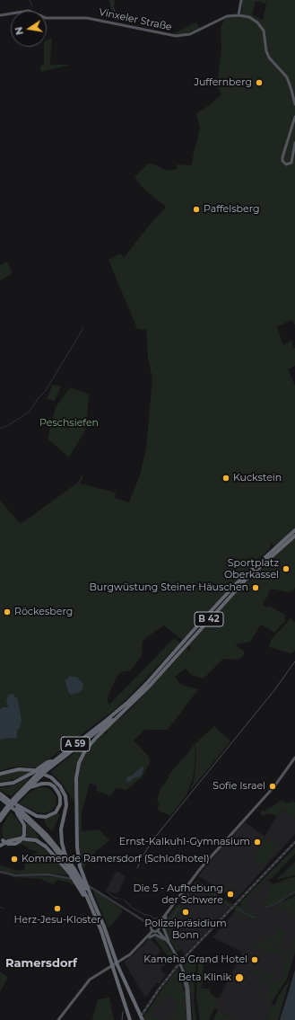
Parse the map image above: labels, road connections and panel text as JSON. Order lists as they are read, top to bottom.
{
  "streets": {
    "highway": ["B 42", "A 59"],
    "main road": ["Vinxeler Straße"]
  },
  "crossings": [
    ["B 42", "A 59"]
  ],
  "districts": ["Ramersdorf"],
  "parks": ["Peschsiefen"],
  "places": [
    "Juffernberg",
    "Paffelsberg",
    "Kuckstein",
    "Sportplatz Oberkassel",
    "Burgwüstung Steiner Häuschen",
    "Röckesberg",
    "Sofie Israel",
    "Ernst-Kalkuhl-Gymnasium",
    "Kommende Ramersdorf (Schloßhotel)",
    "Die 5 - Aufhebung der Schwere",
    "Herz-Jesu-Kloster",
    "Polizeipräsidium Bonn",
    "Kameha Grand Hotel",
    "Beta Klinik"
  ],
  "north": "left"
}
